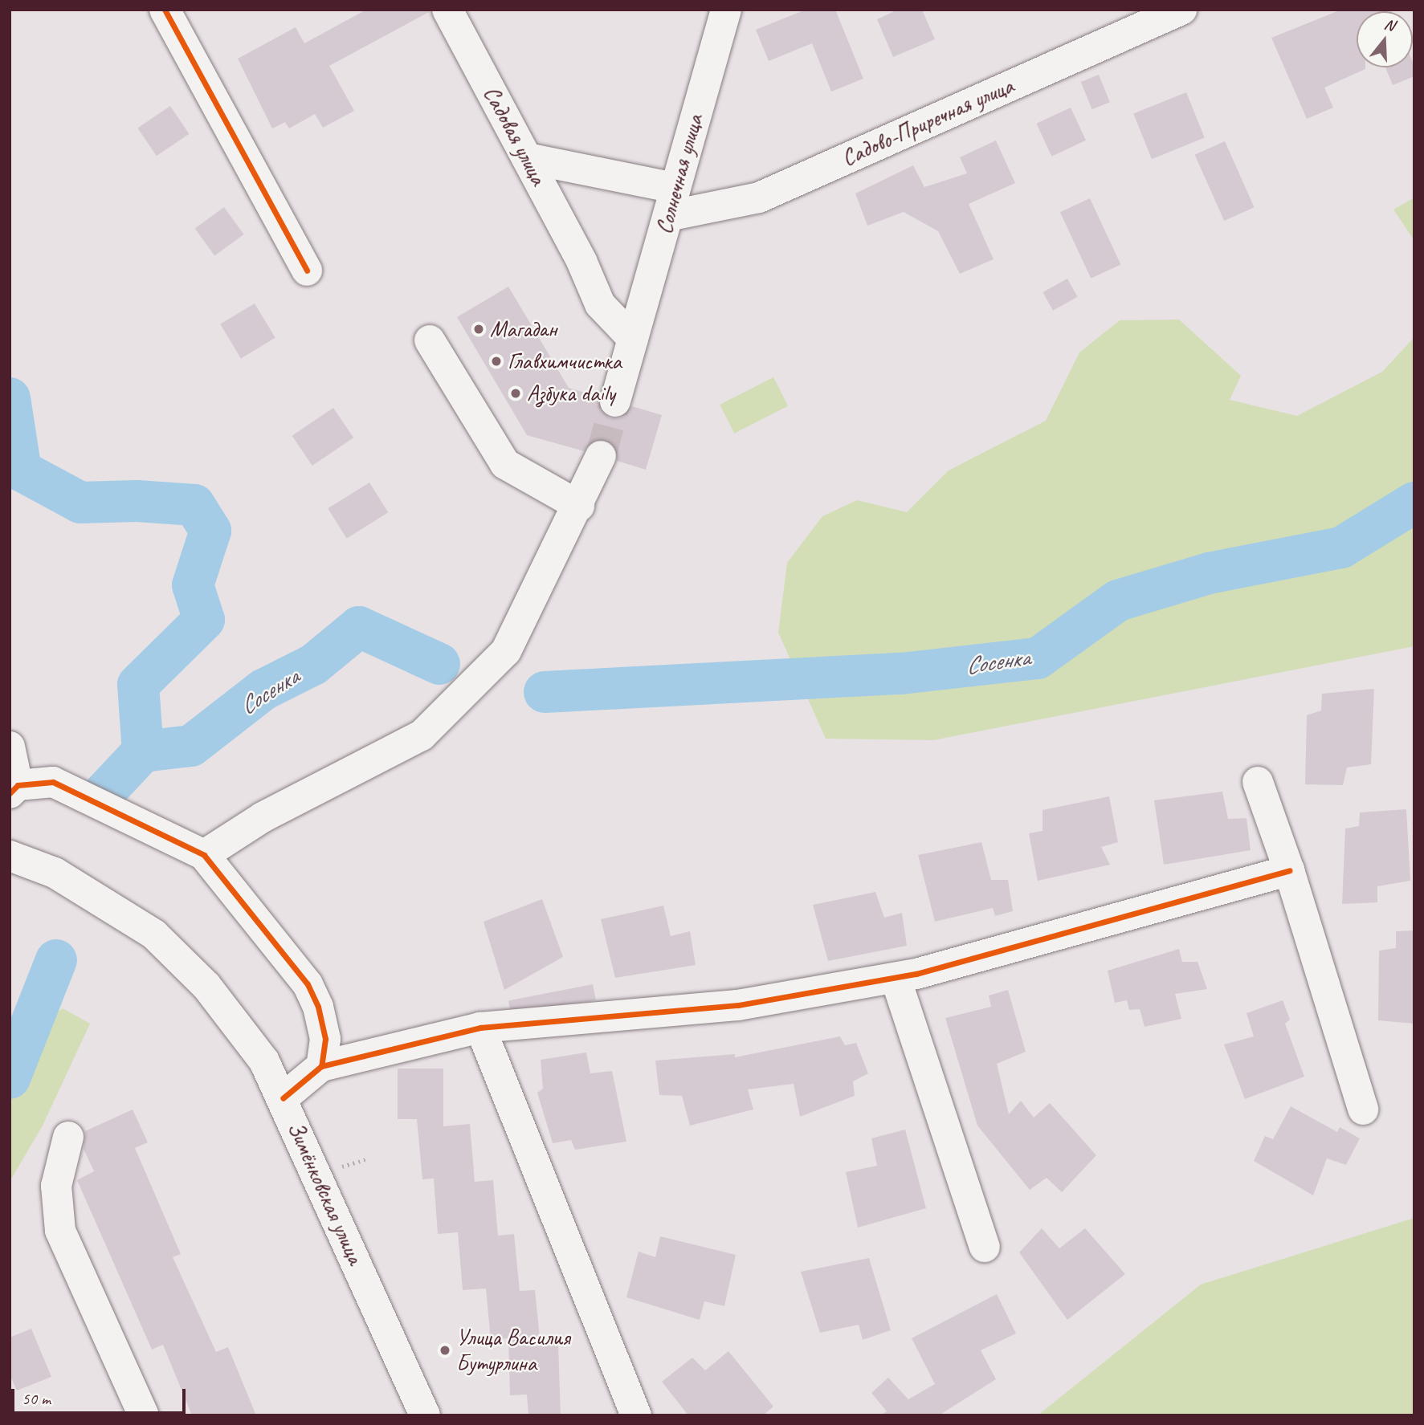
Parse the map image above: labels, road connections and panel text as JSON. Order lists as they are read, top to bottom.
{
  "streets": {
    "street": [
      "Садово-Приречная улица",
      "Садовая улица",
      "Солнечная улица",
      "Зимёнковская улица"
    ]
  },
  "crossings": [
    ["Садово-Приречная улица", "Солнечная улица"],
    ["Садовая улица", "Солнечная улица"]
  ],
  "water": ["Сосенка"],
  "places": [
    "Магадан",
    "Главхимчистка",
    "Азбука daily",
    "Улица Василия Бутурлина"
  ],
  "scale_bar": "50 m",
  "north": "top"
}
